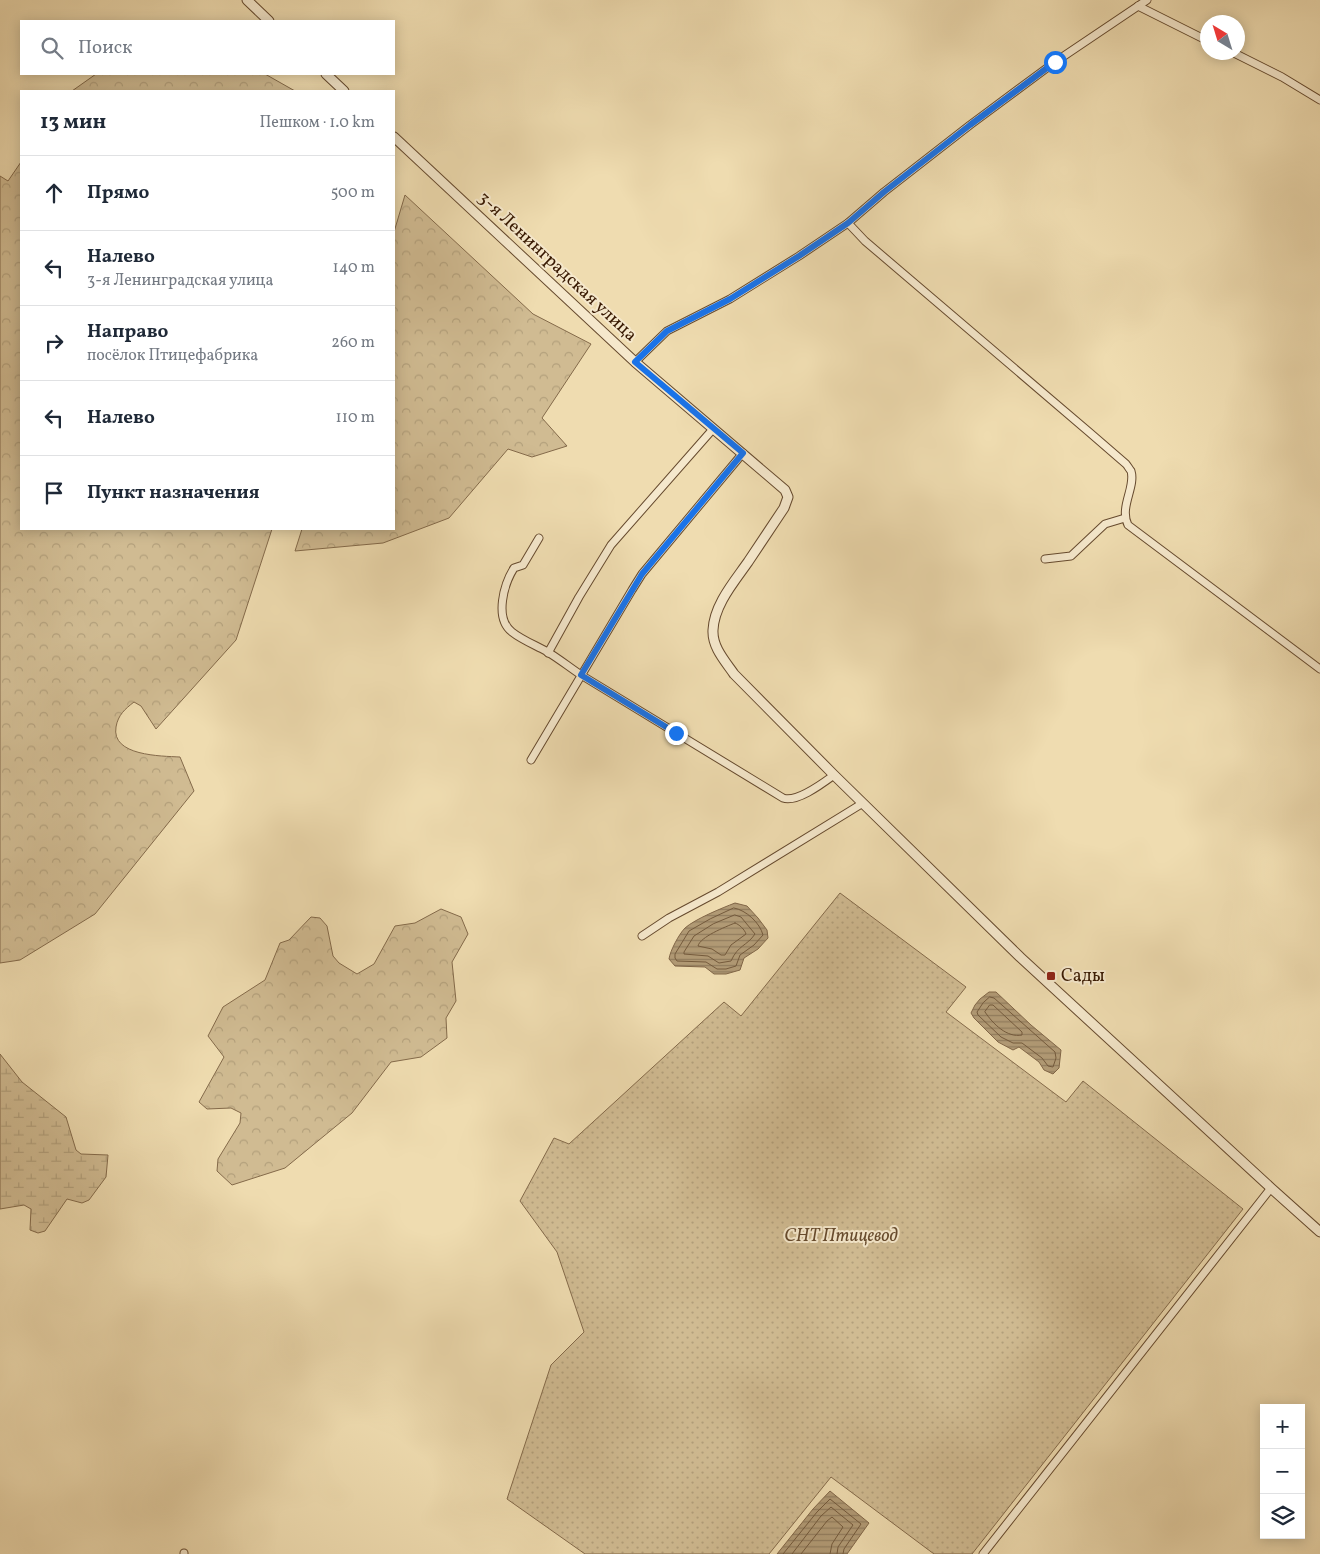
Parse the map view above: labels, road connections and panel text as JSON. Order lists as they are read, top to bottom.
{
  "streets": {
    "street": ["3-я Ленинградская улица"]
  },
  "parks": ["СНТ Птицевод"],
  "places": {
    "transit": ["Сады"]
  },
  "north": "top left",
  "page": {
    "search": "Поиск",
    "heading": ["13 мин", "Пешком · 1.0 km"],
    "list": [
      ["Прямо", "500 m"],
      ["Налево", "3-я Ленинградская улица", "140 m"],
      ["Направо", "посёлок Птицефабрика", "260 m"],
      ["Налево", "110 m"],
      "Пункт назначения"
    ],
    "map_buttons": ["+", "−"]
  }
}
